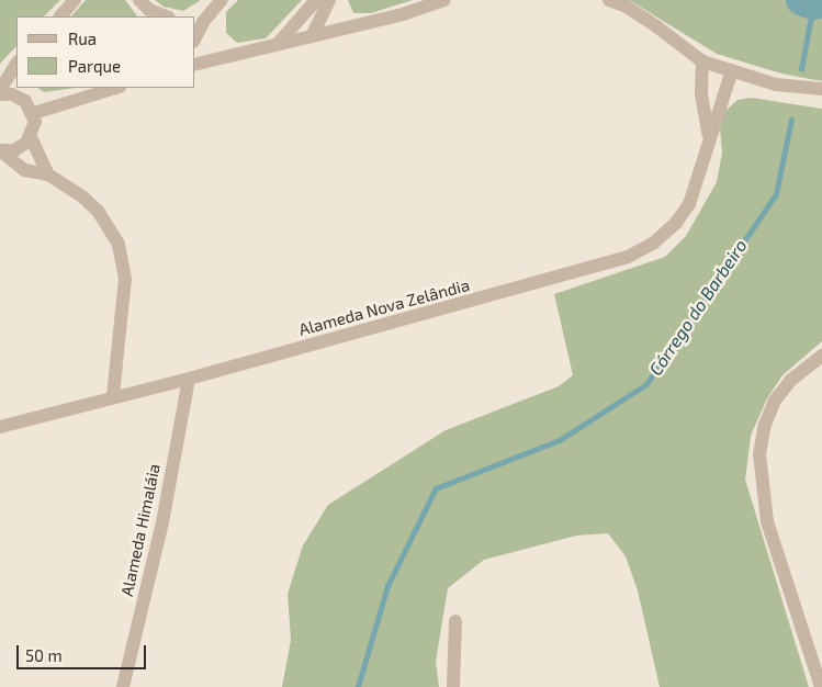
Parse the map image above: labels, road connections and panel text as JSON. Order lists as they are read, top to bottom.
{
  "streets": {
    "street": ["Alameda Nova Zelândia", "Alameda Himaláia"]
  },
  "crossings": [
    ["Alameda Nova Zelândia", "Alameda Himaláia"]
  ],
  "water": ["Córrego do Barbeiro"],
  "legend": ["Rua", "Parque"],
  "scale_bar": "50 m"
}
